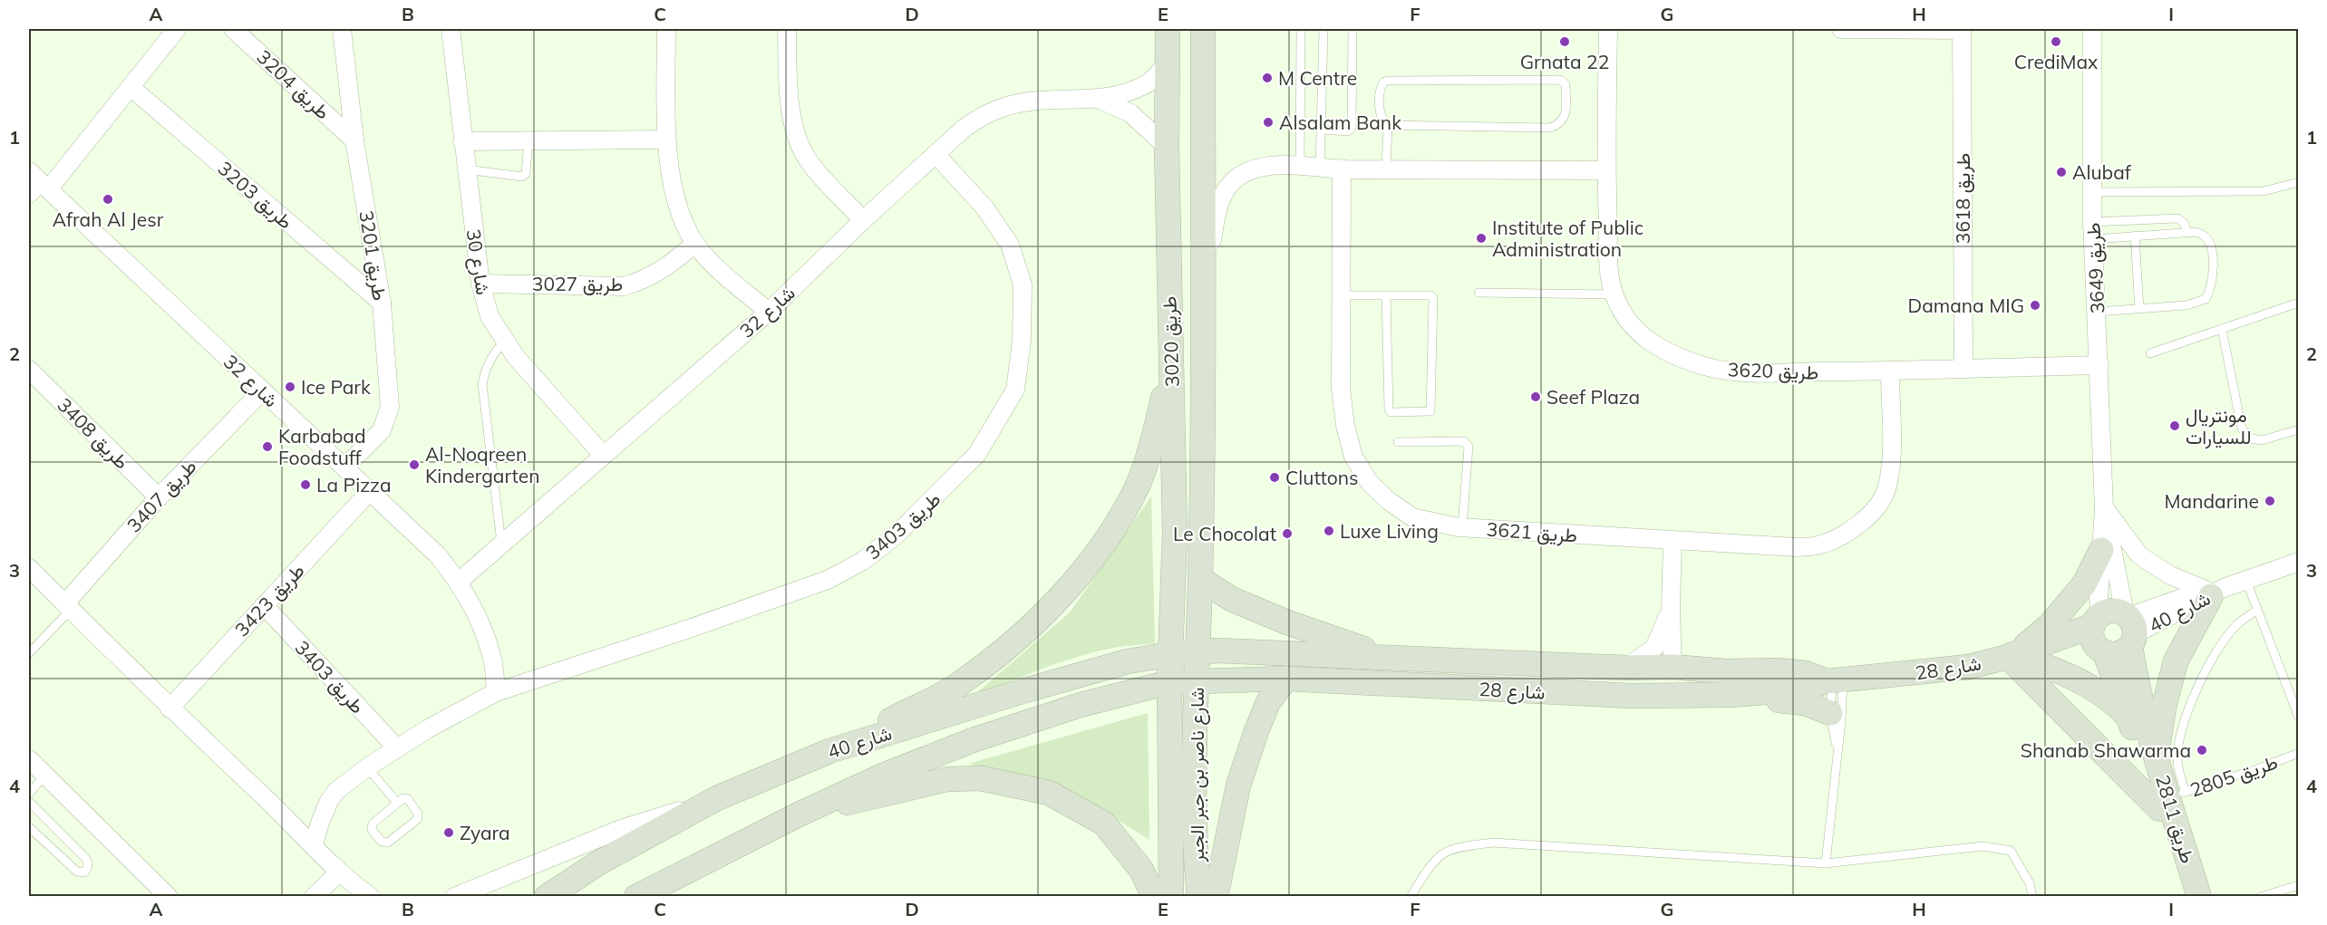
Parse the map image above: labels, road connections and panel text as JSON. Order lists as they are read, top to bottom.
{
  "streets": {
    "street": [
      "طريق 3204",
      "طريق 3203",
      "طريق 3618",
      "طريق 3201",
      "شارع 30",
      "طريق 3649",
      "طريق 3027",
      "شارع 32",
      "طريق 3020",
      "طريق 3620",
      "طريق 3408",
      "طريق 3407",
      "طريق 3403",
      "طريق 3621",
      "طريق 3423",
      "شارع 40",
      "شارع 28",
      "شارع ناصر بن جبر الجبر",
      "طريق 2811"
    ],
    "lane": ["طريق 2805"]
  },
  "crossings": [
    ["طريق 3204", "طريق 3201"],
    ["طريق 3203", "طريق 3201"],
    ["طريق 3618", "طريق 3620"],
    ["طريق 3201", "شارع 32"],
    ["شارع 30", "طريق 3027"],
    ["شارع 30", "شارع 32"],
    ["طريق 3649", "طريق 3620"],
    ["طريق 3649", "شارع 40"],
    ["طريق 3649", "شارع 28"],
    ["طريق 3649", "طريق 2811"],
    ["شارع 32", "طريق 3407"],
    ["شارع 32", "طريق 3403"],
    ["شارع 32", "طريق 3423"],
    ["طريق 3020", "شارع 40"],
    ["طريق 3020", "شارع 28"],
    ["طريق 3020", "شارع ناصر بن جبر الجبر"],
    ["طريق 3620", "طريق 3621"],
    ["طريق 3408", "طريق 3407"],
    ["طريق 3403", "طريق 3423"],
    ["شارع 40", "شارع 28"],
    ["شارع 40", "شارع ناصر بن جبر الجبر"],
    ["شارع 40", "طريق 2811"],
    ["شارع 28", "شارع ناصر بن جبر الجبر"],
    ["شارع 28", "طريق 2811"],
    ["طريق 2805", "طريق 2811"]
  ],
  "places": [
    "Grnata 22",
    "CrediMax",
    "M Centre",
    "Alsalam Bank",
    "Alubaf",
    "Afrah Al Jesr",
    "Institute of Public Administration",
    "Damana MIG",
    "Ice Park",
    "Seef Plaza",
    "مونتريال للسيارات",
    "Karbabad Foodstuff",
    "Al-Noqreen Kindergarten",
    "Cluttons",
    "La Pizza",
    "Mandarine",
    "Luxe Living",
    "Le Chocolat",
    "Shanab Shawarma",
    "Zyara"
  ],
  "grid": {
    "columns": [
      "A",
      "B",
      "C",
      "D",
      "E",
      "F",
      "G",
      "H",
      "I"
    ],
    "rows": [
      "1",
      "2",
      "3",
      "4"
    ]
  }
}
